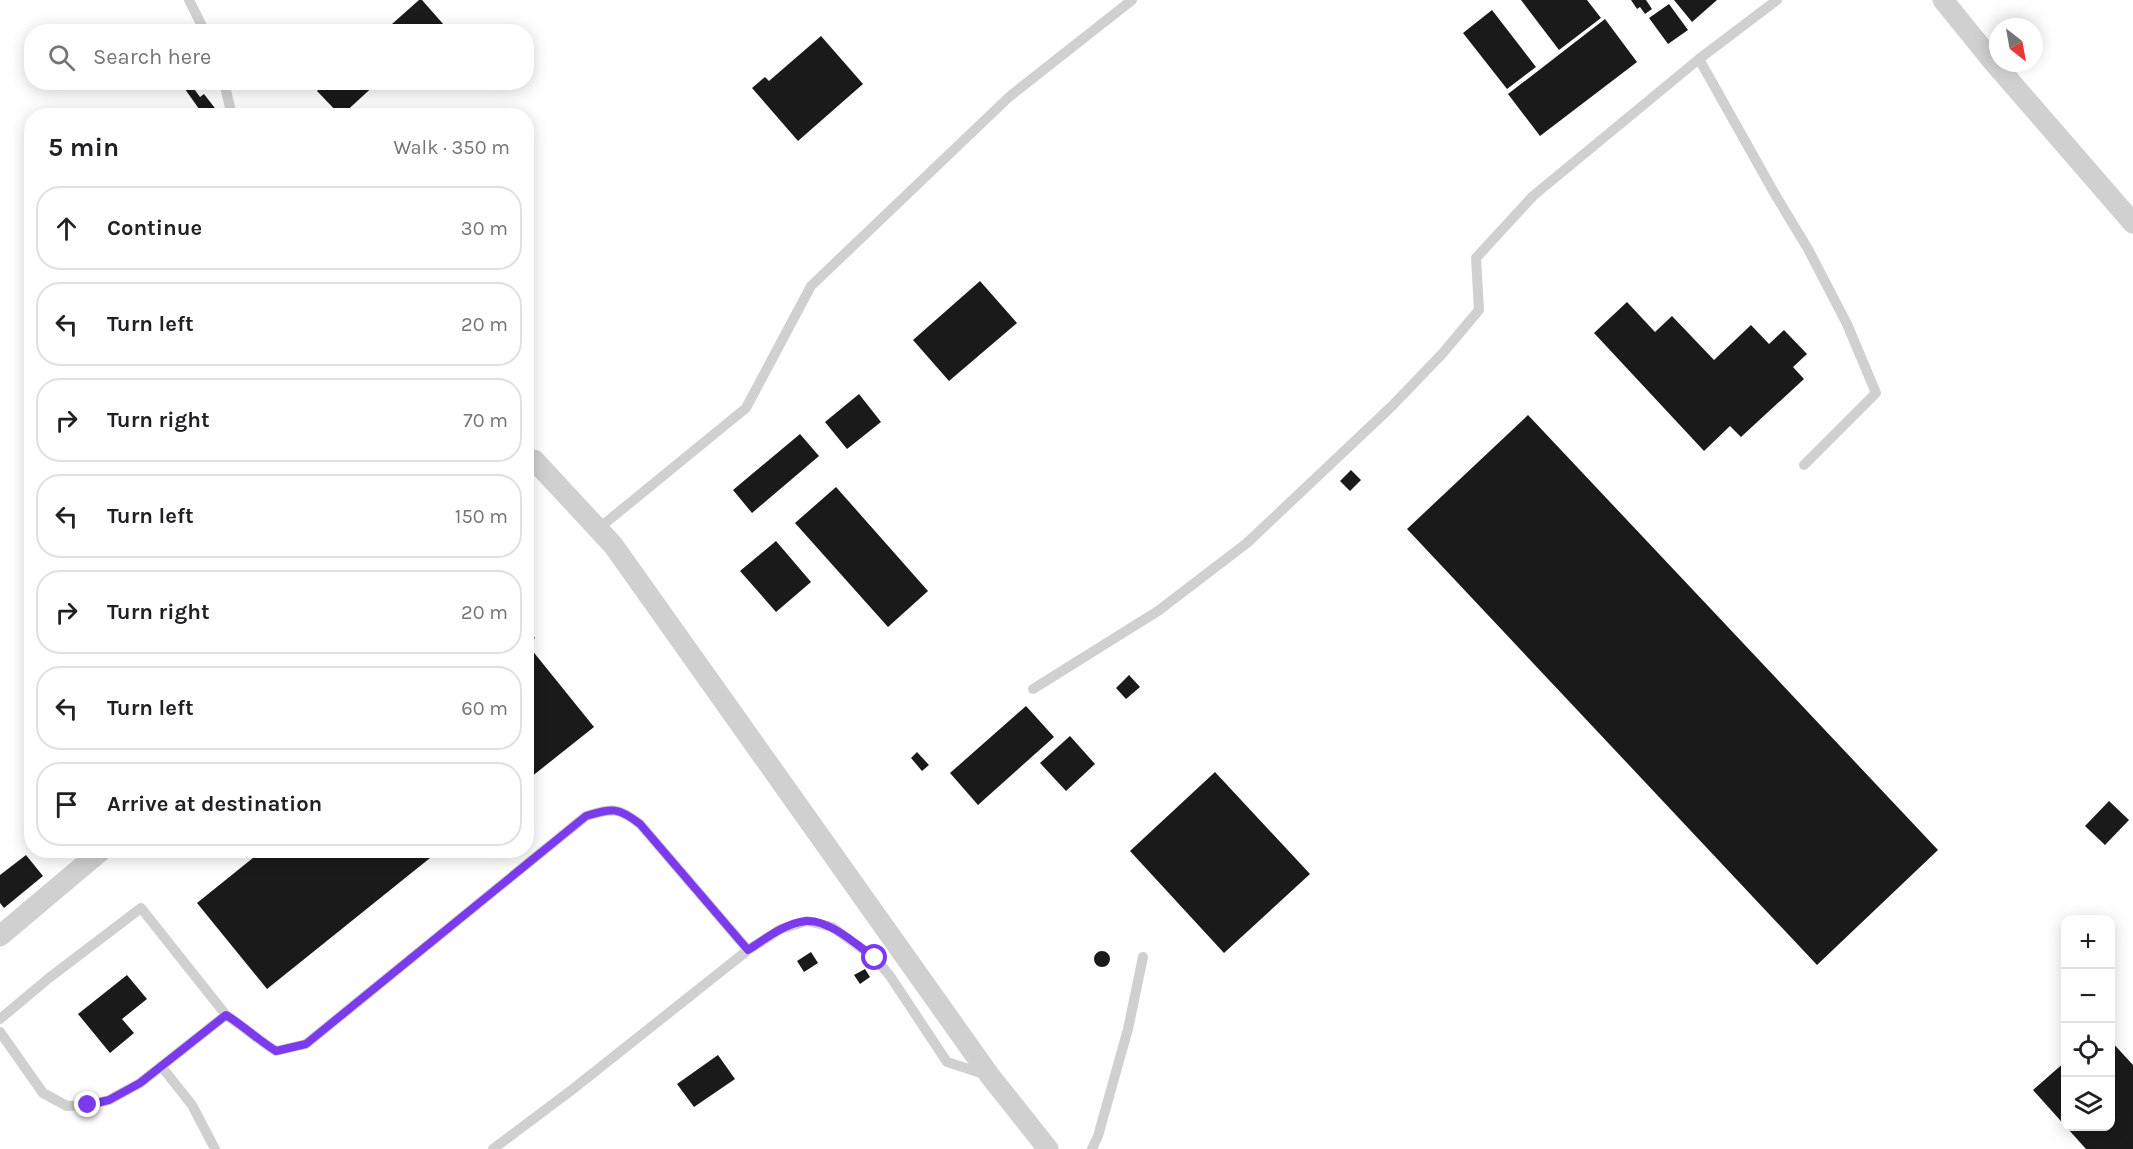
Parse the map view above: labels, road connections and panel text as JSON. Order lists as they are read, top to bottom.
{
  "north": "bottom right",
  "page": {
    "search": "Search here",
    "heading": ["5 min", "Walk · 350 m"],
    "list": [
      ["Continue", "30 m"],
      ["Turn left", "20 m"],
      ["Turn right", "70 m"],
      ["Turn left", "150 m"],
      ["Turn right", "20 m"],
      ["Turn left", "60 m"],
      "Arrive at destination"
    ],
    "map_buttons": ["+", "−"]
  }
}
